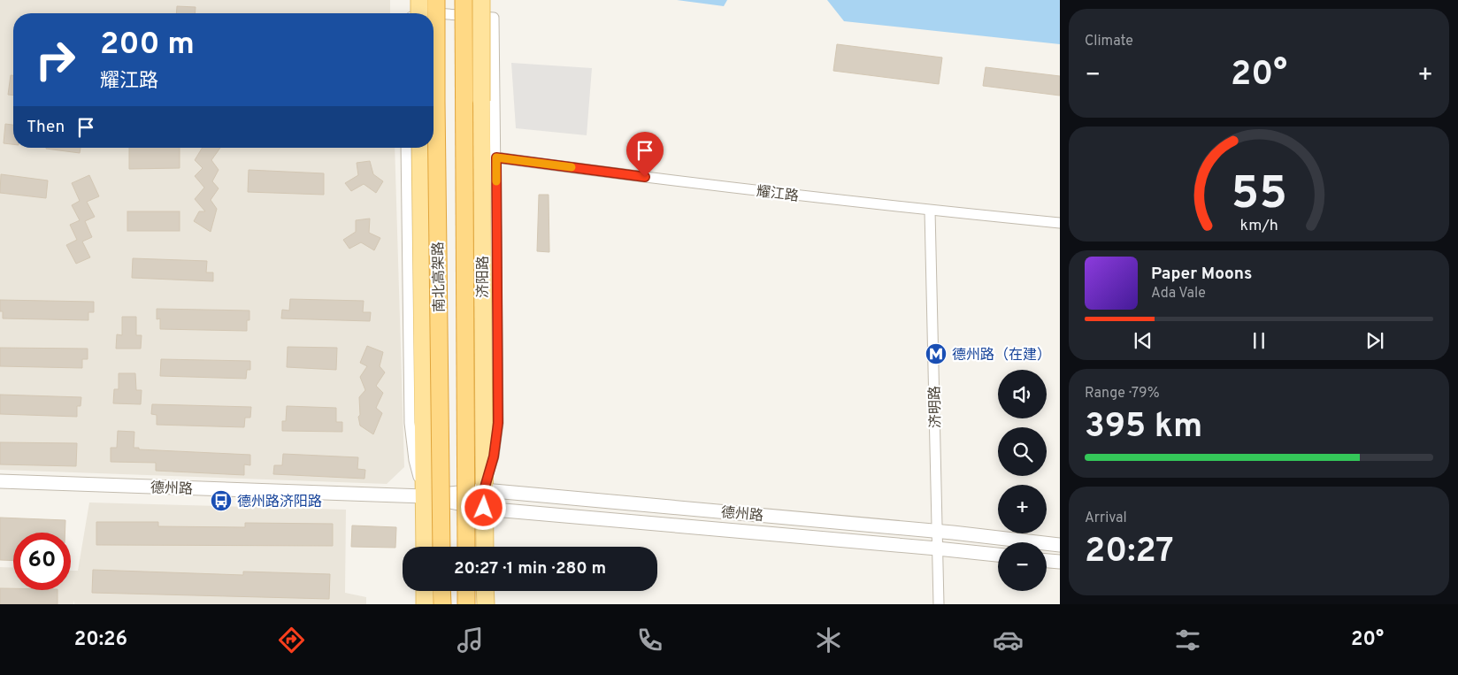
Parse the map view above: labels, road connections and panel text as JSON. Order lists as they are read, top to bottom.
{
  "streets": {
    "highway": ["南北高架路"],
    "main road": ["济阳路"],
    "street": ["耀江路", "济明路", "德州路"]
  },
  "crossings": [
    ["耀江路", "济明路"],
    ["济阳路", "德州路"],
    ["济明路", "德州路"]
  ],
  "places": {
    "metro station": ["德州路（在建）"],
    "bus stop": ["德州路济阳路"]
  },
  "page": {
    "tile": [
      "Climate",
      ["Range · 79%", "395 km"],
      ["Arrival", "20:27"]
    ],
    "turn": ["200 m", "耀江路"],
    "heat": ["−", "20°", "+"],
    "then": "Then",
    "song": ["Paper Moons", "Ada Vale"],
    "map_buttons": ["+", "−"],
    "limit": "60",
    "trip": "20:27 · 1 min · 280 m",
    "tabs": ["20:26", "20°"],
    "gauge": ["55", "km/h"]
  }
}
